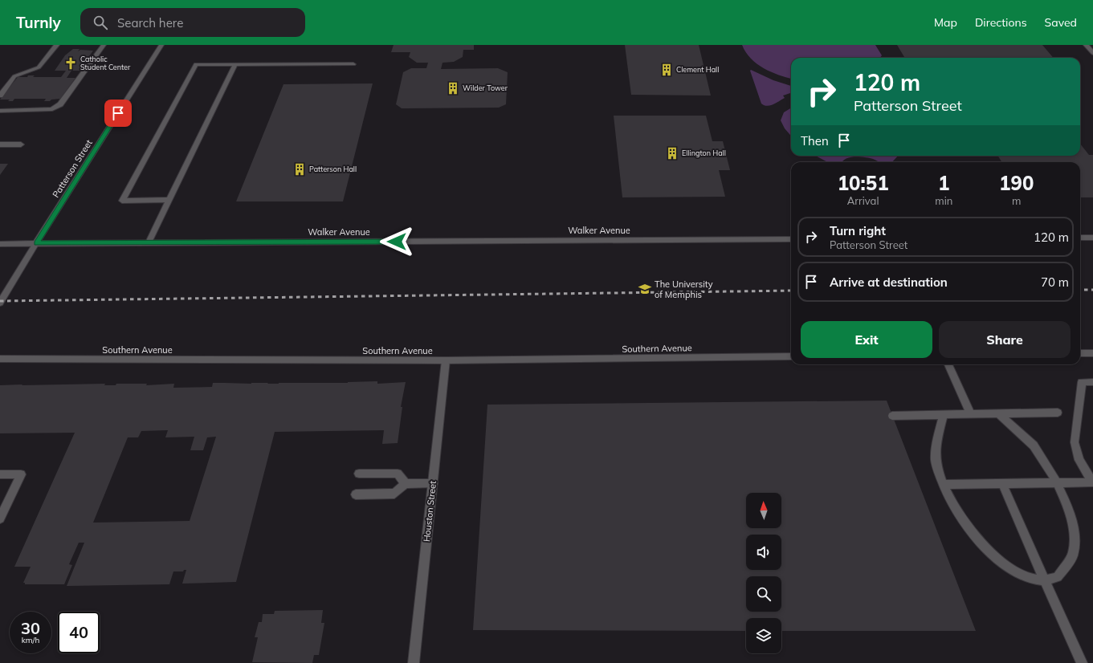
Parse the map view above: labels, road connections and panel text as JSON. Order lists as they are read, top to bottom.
{
  "streets": {
    "street": [
      "Patterson Street",
      "Walker Avenue",
      "Southern Avenue",
      "Houston Street"
    ]
  },
  "crossings": [
    ["Patterson Street", "Walker Avenue"],
    ["Southern Avenue", "Houston Street"]
  ],
  "places": {
    "church": ["Catholic Student Center"],
    "building": [
      "Clement Hall",
      "Wilder Tower",
      "Ellington Hall",
      "Patterson Hall"
    ],
    "school or university": ["The University of Memphis"]
  },
  "north": "top",
  "page": {
    "header": "Turnly",
    "search": "Search here",
    "nav": ["Map", "Directions", "Saved"],
    "turn": ["120 m", "Patterson Street"],
    "then": "Then",
    "eta": [
      "10:51",
      "Arrival",
      "1",
      "min",
      "190",
      "m"
    ],
    "list": [
      {
        "name": "Turn right",
        "note": "Patterson Street",
        "value": "120 m"
      },
      {
        "name": "Arrive at destination",
        "value": "70 m"
      }
    ],
    "buttons": ["Exit", "Share"],
    "speed": "30 km/h",
    "limit": "40"
  }
}
